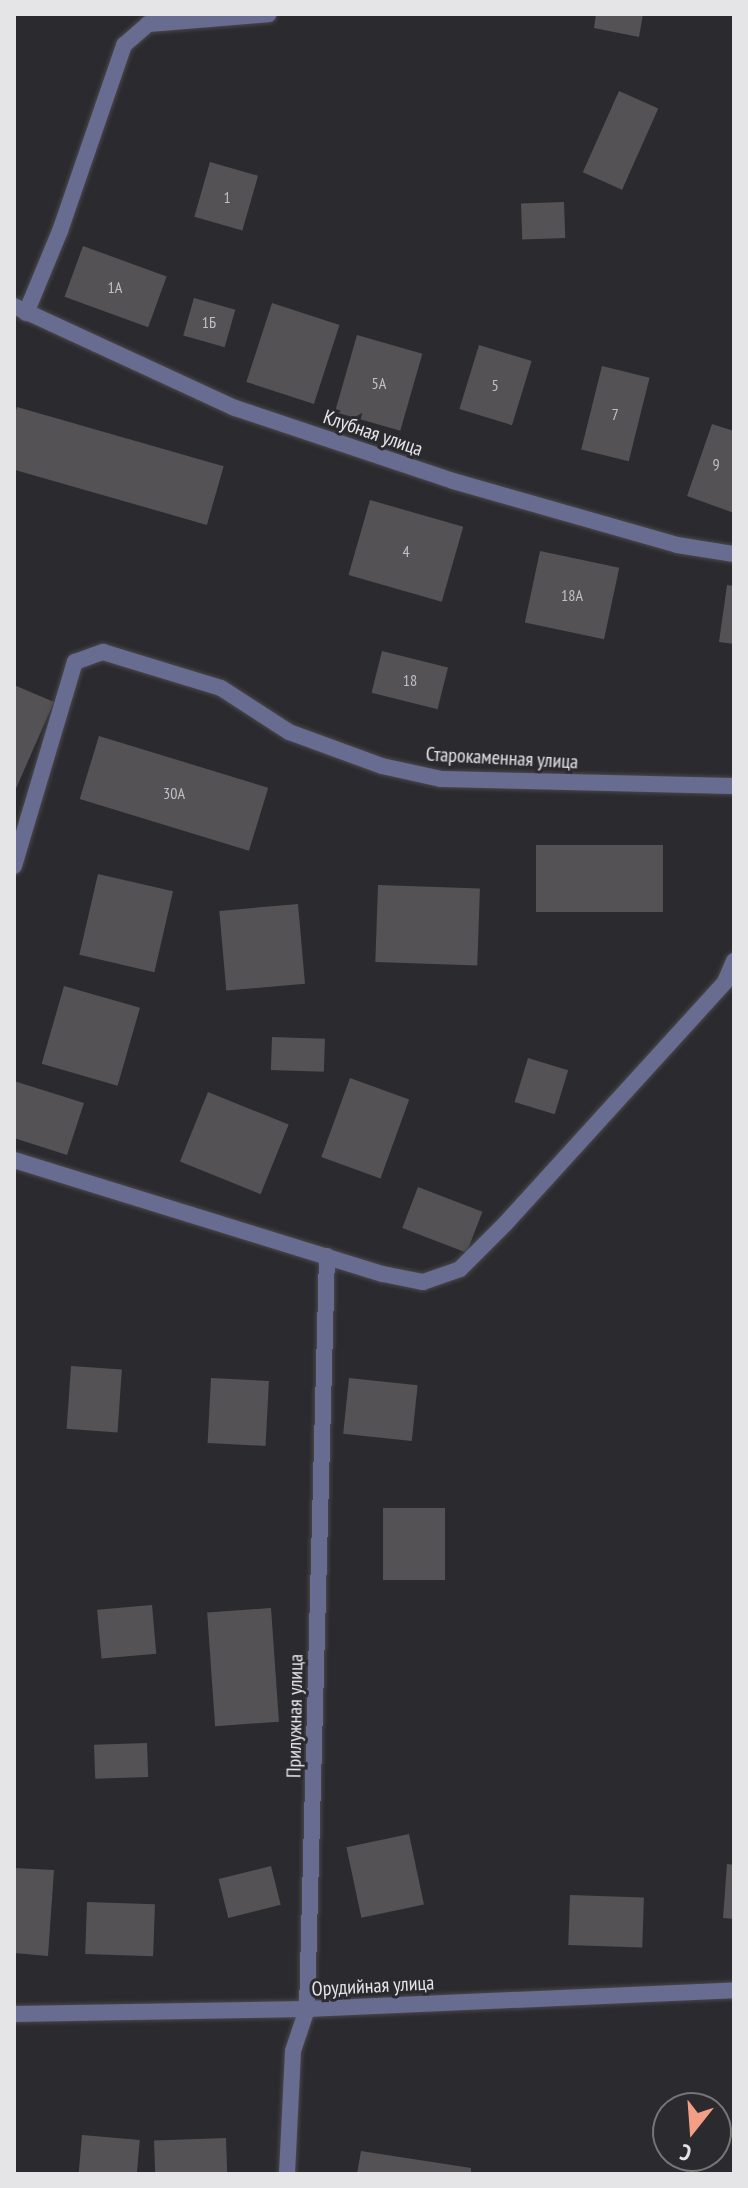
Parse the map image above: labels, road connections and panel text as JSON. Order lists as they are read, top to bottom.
{
  "streets": {
    "street": [
      "Клубная улица",
      "Старокаменная улица",
      "Прилужная улица",
      "Орудийная улица"
    ]
  },
  "crossings": [
    ["Прилужная улица", "Орудийная улица"]
  ],
  "house_numbers": [
    "1",
    "1А",
    "1Б",
    "5А",
    "5",
    "7",
    "9",
    "4",
    "18А",
    "18",
    "30А"
  ],
  "north": "bottom"
}
